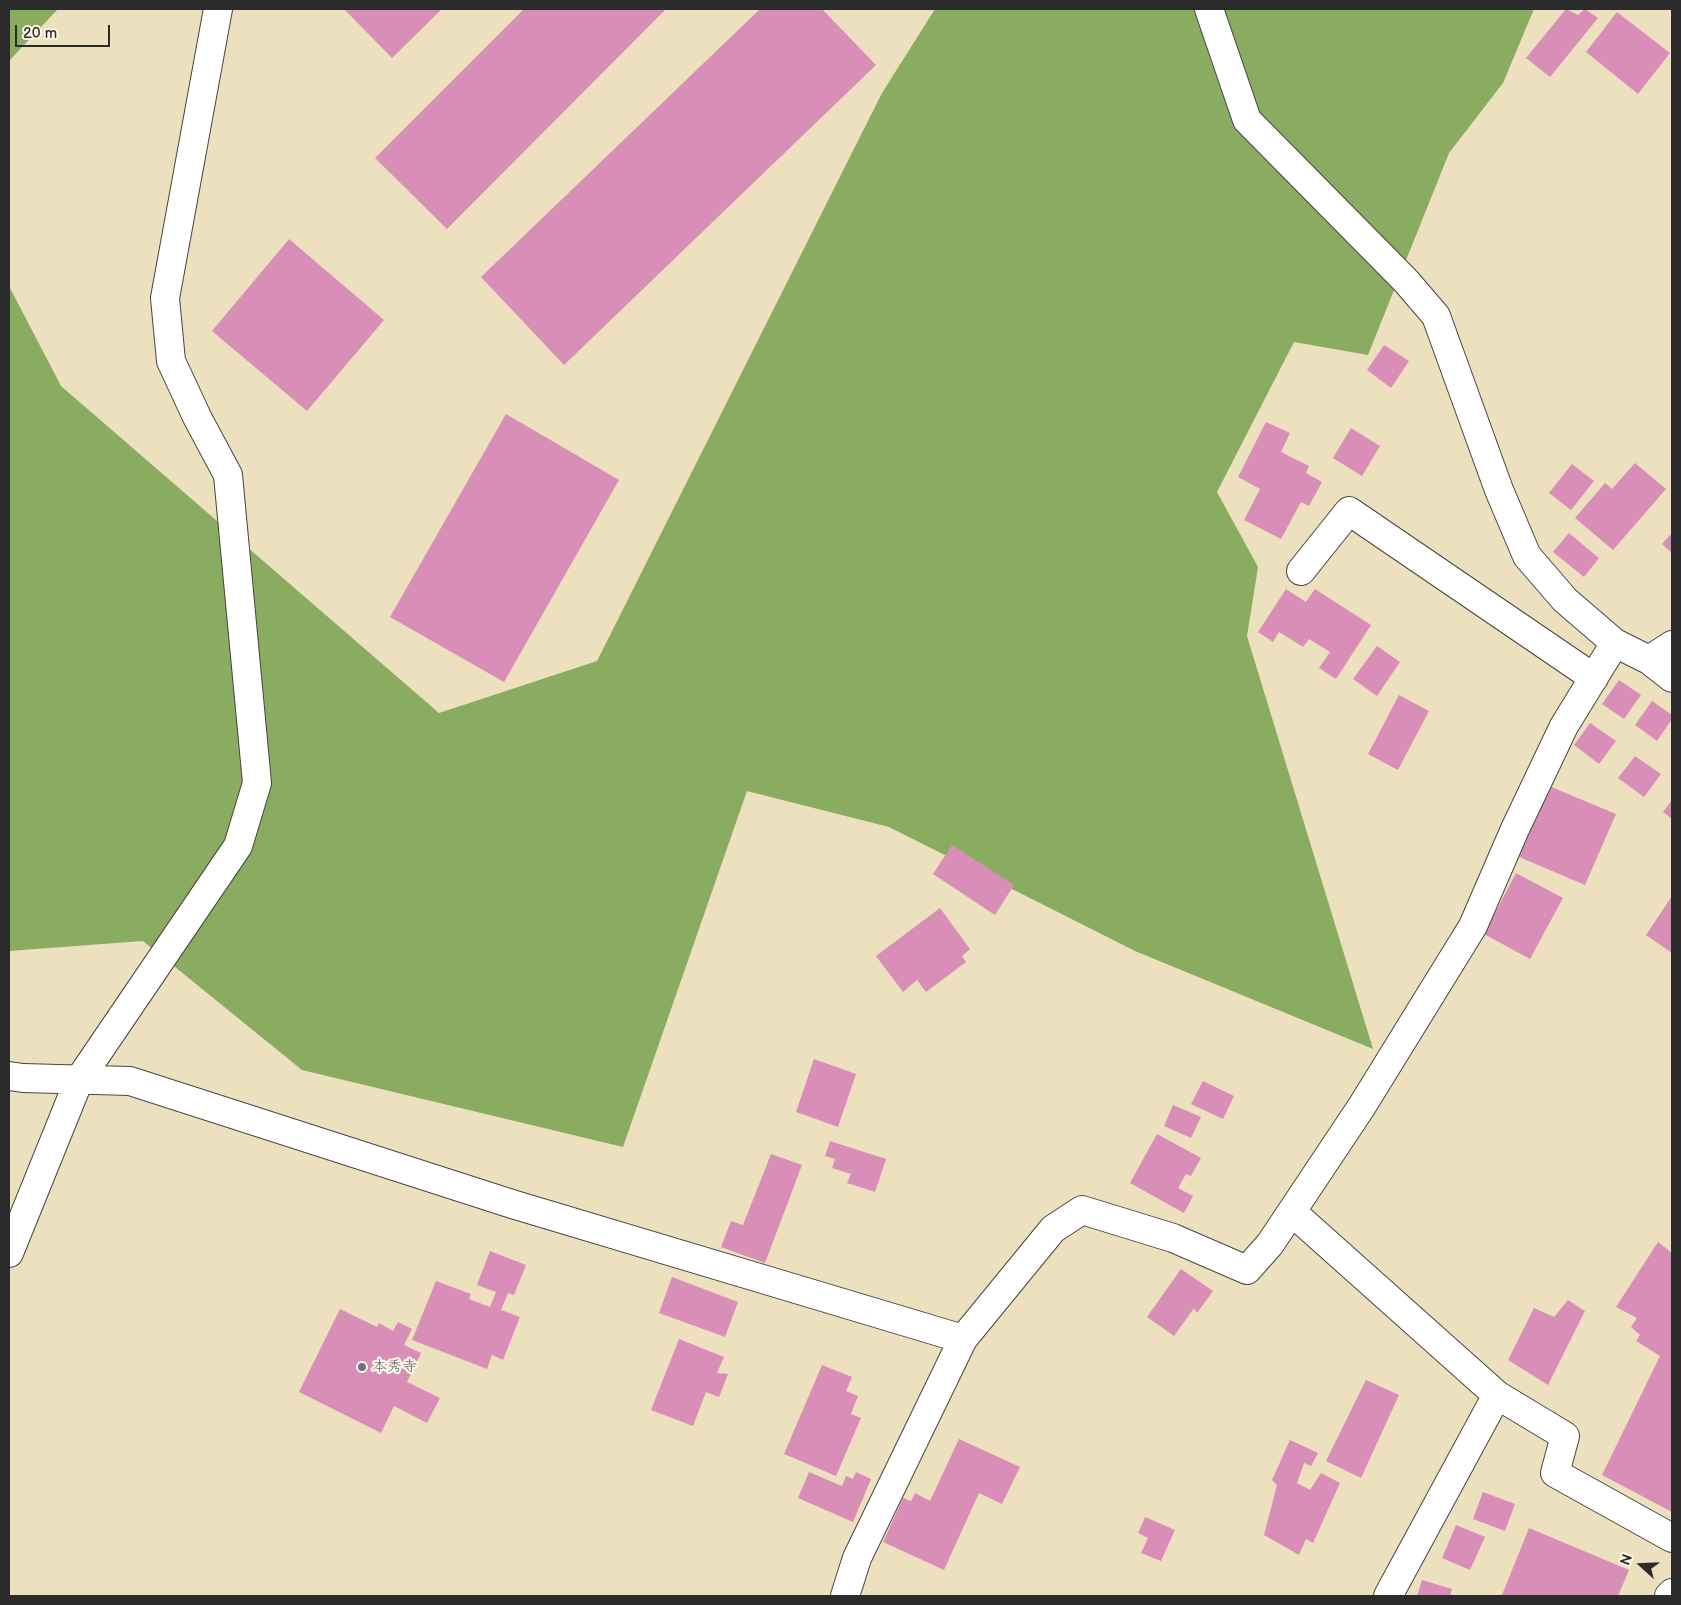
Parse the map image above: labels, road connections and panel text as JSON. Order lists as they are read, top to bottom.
{
  "places": ["本秀寺"],
  "scale_bar": "20 m",
  "north": "left"
}
